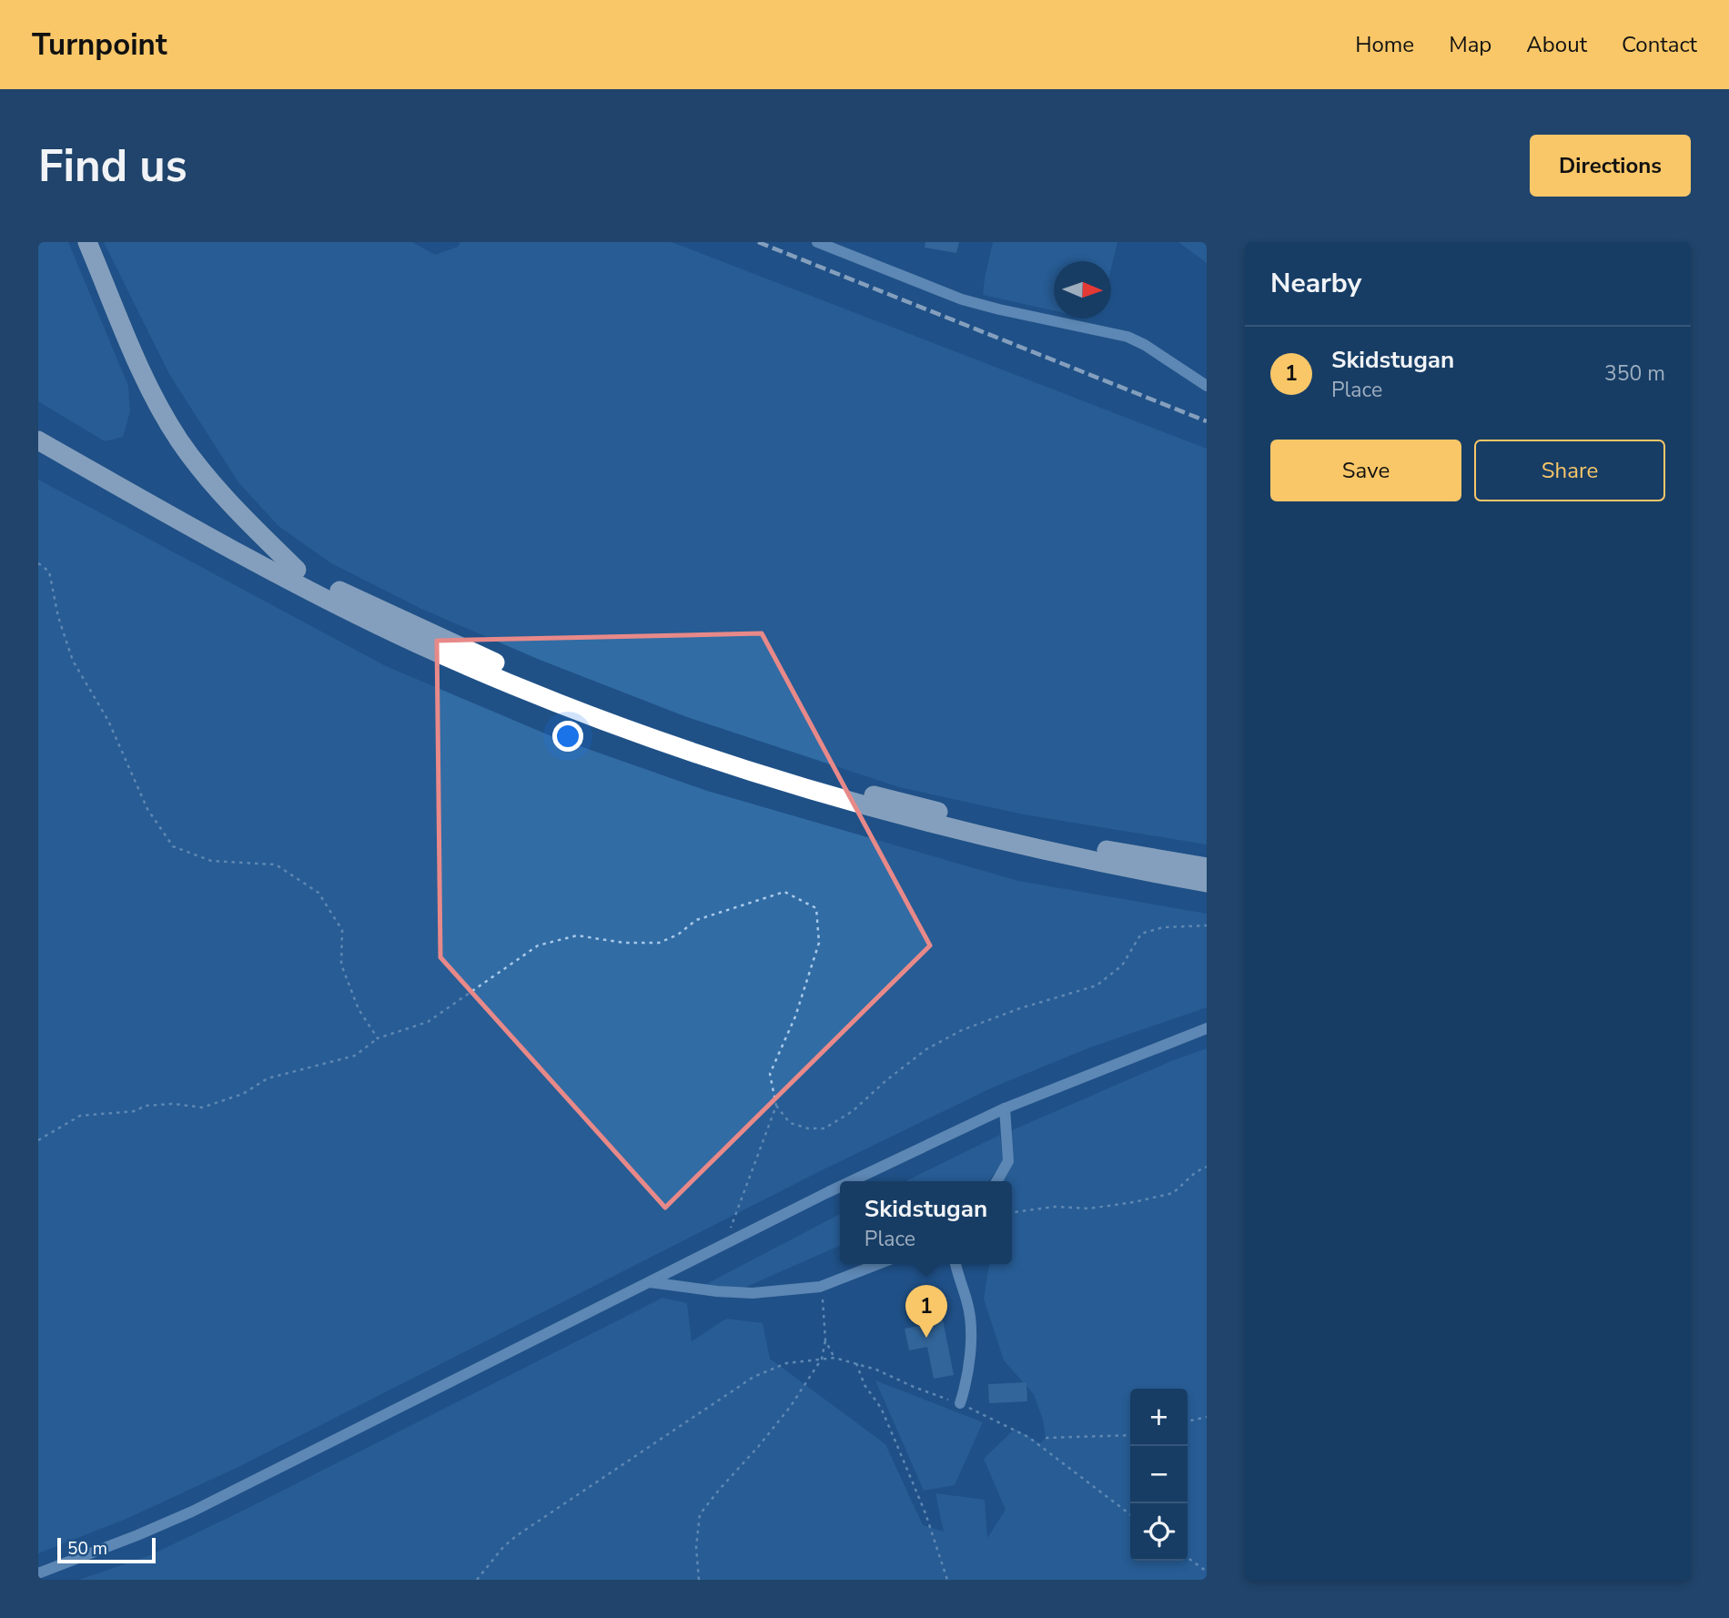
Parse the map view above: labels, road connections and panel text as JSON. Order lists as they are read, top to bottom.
{
  "scale_bar": "50 m",
  "north": "right",
  "page": {
    "header": "Turnpoint",
    "nav": [
      "Home",
      "Map",
      "About",
      "Contact"
    ],
    "buttons": [
      "Directions",
      ["Save", "Share"]
    ],
    "title": "Find us",
    "heading": "Nearby",
    "list": [
      {
        "mark": "1",
        "name": "Skidstugan",
        "note": "Place",
        "value": "350 m"
      }
    ],
    "popup": ["Skidstugan", "Place"],
    "pins": "1",
    "map_buttons": ["+", "−"],
    "scale": "50 m"
  }
}
